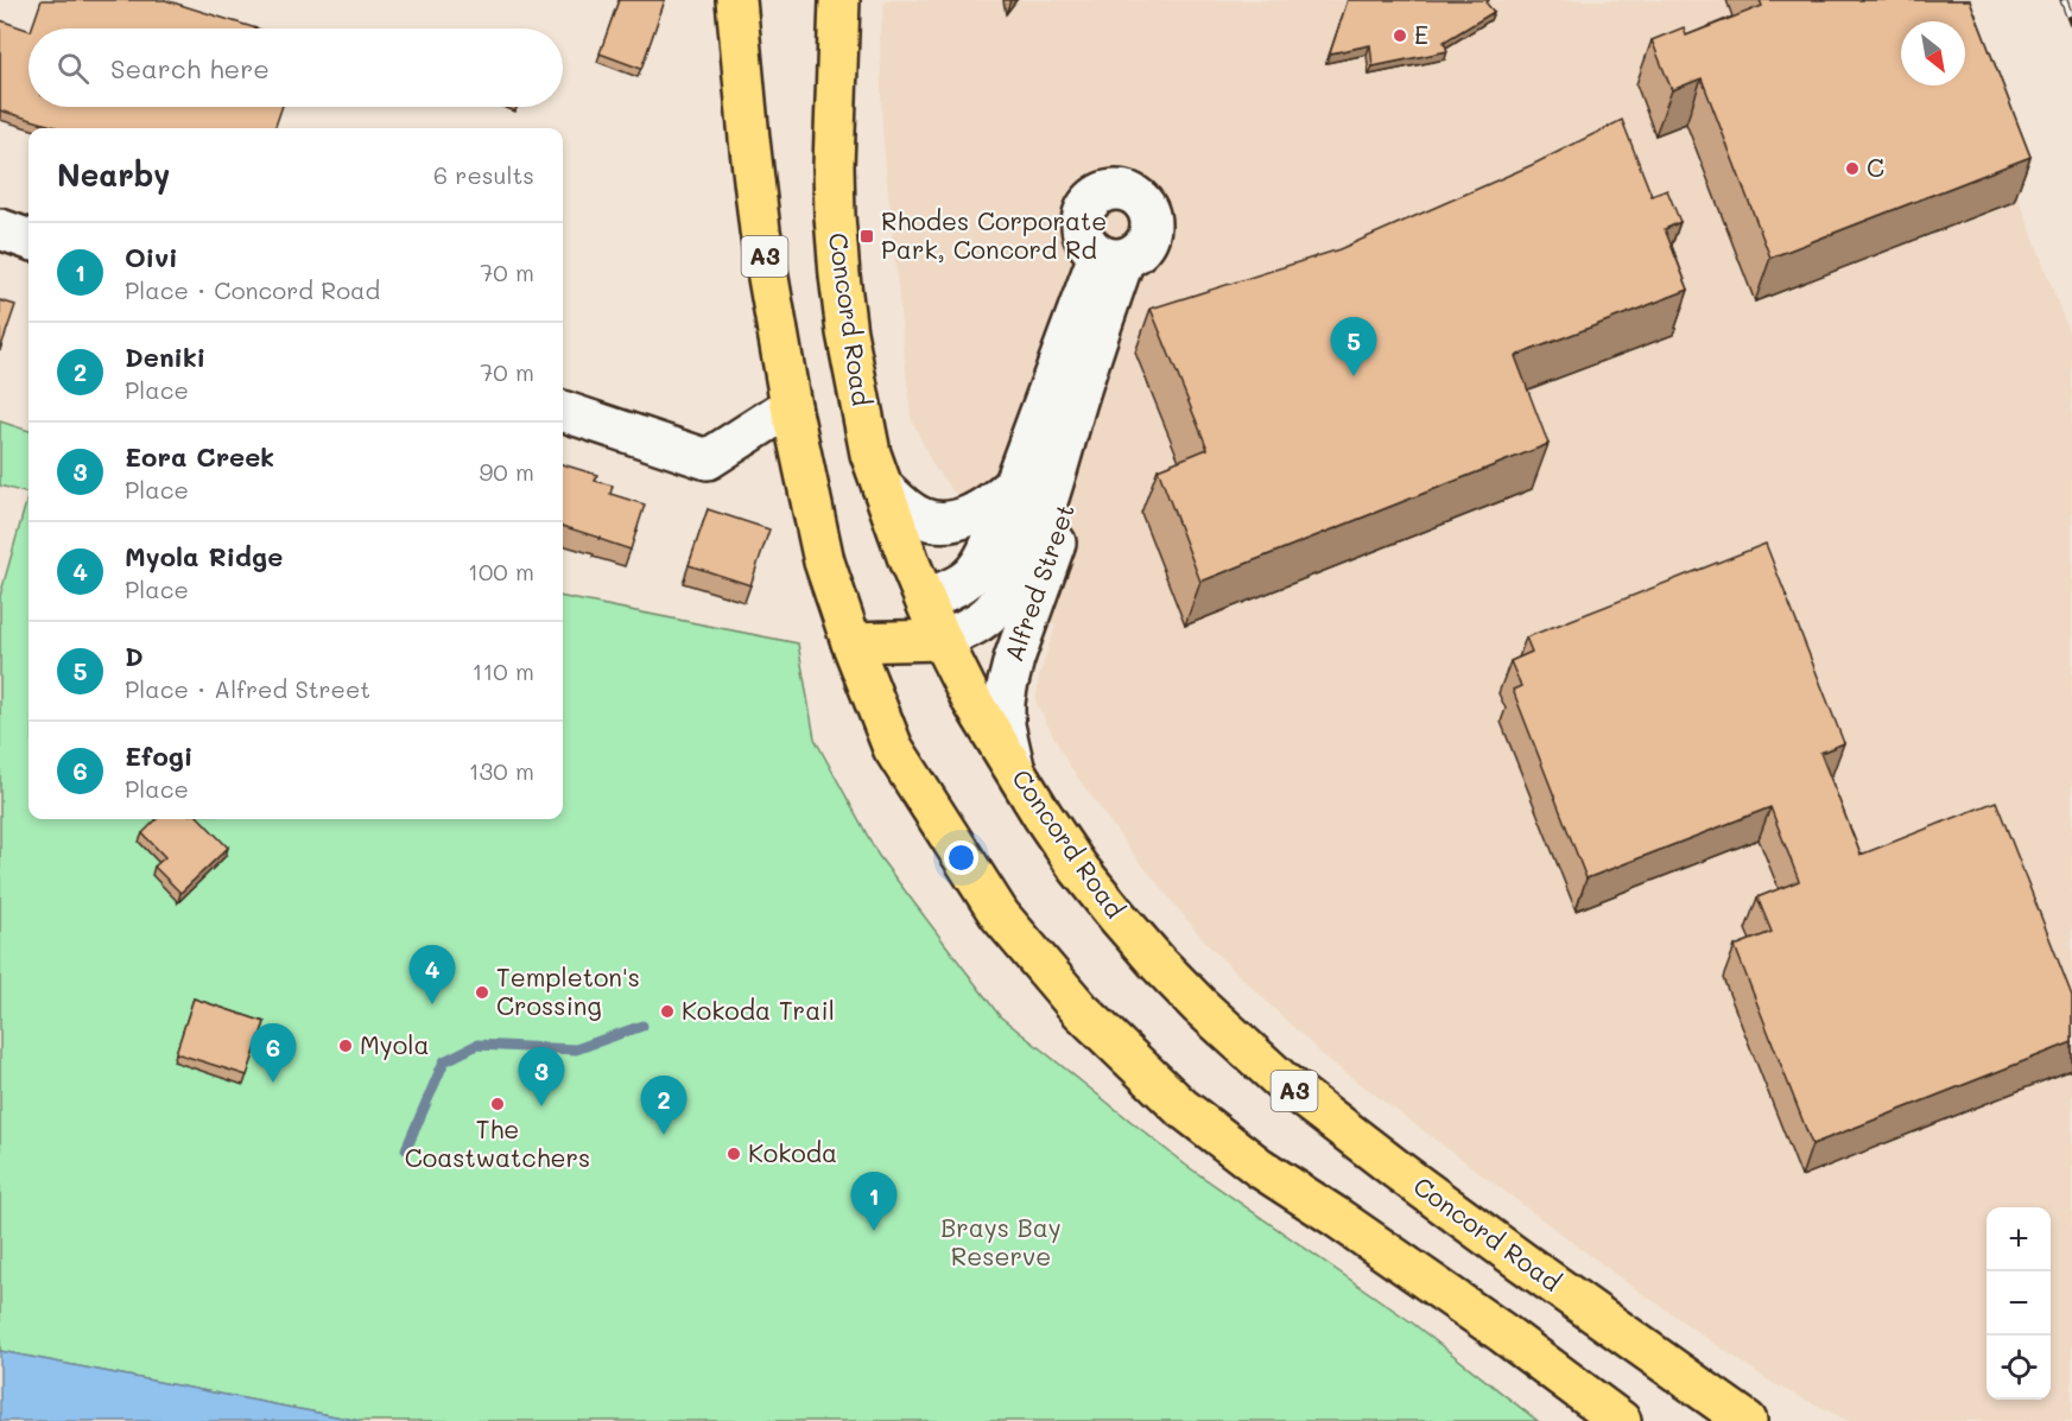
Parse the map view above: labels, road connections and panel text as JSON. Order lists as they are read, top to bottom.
{
  "streets": {
    "highway": ["A3", "Concord Road"],
    "street": ["Alfred Street"]
  },
  "crossings": [
    ["Concord Road", "Alfred Street"]
  ],
  "parks": ["Brays Bay Reserve"],
  "places": {
    "other": [
      "E",
      "C",
      "Templeton's Crossing",
      "Kokoda Trail",
      "Myola",
      "The Coastwatchers",
      "Kokoda"
    ],
    "transit": ["Rhodes Corporate Park, Concord Rd"]
  },
  "north": "bottom right",
  "page": {
    "search": "Search here",
    "heading": ["Nearby", "6 results"],
    "list": [
      {
        "mark": "1",
        "name": "Oivi",
        "note": "Place · Concord Road",
        "value": "70 m"
      },
      {
        "mark": "2",
        "name": "Deniki",
        "note": "Place",
        "value": "70 m"
      },
      {
        "mark": "3",
        "name": "Eora Creek",
        "note": "Place",
        "value": "90 m"
      },
      {
        "mark": "4",
        "name": "Myola Ridge",
        "note": "Place",
        "value": "100 m"
      },
      {
        "mark": "5",
        "name": "D",
        "note": "Place · Alfred Street",
        "value": "110 m"
      },
      {
        "mark": "6",
        "name": "Efogi",
        "note": "Place",
        "value": "130 m"
      }
    ],
    "pins": [
      "5",
      "4",
      "6",
      "3",
      "2",
      "1"
    ],
    "map_buttons": ["+", "−"]
  }
}
